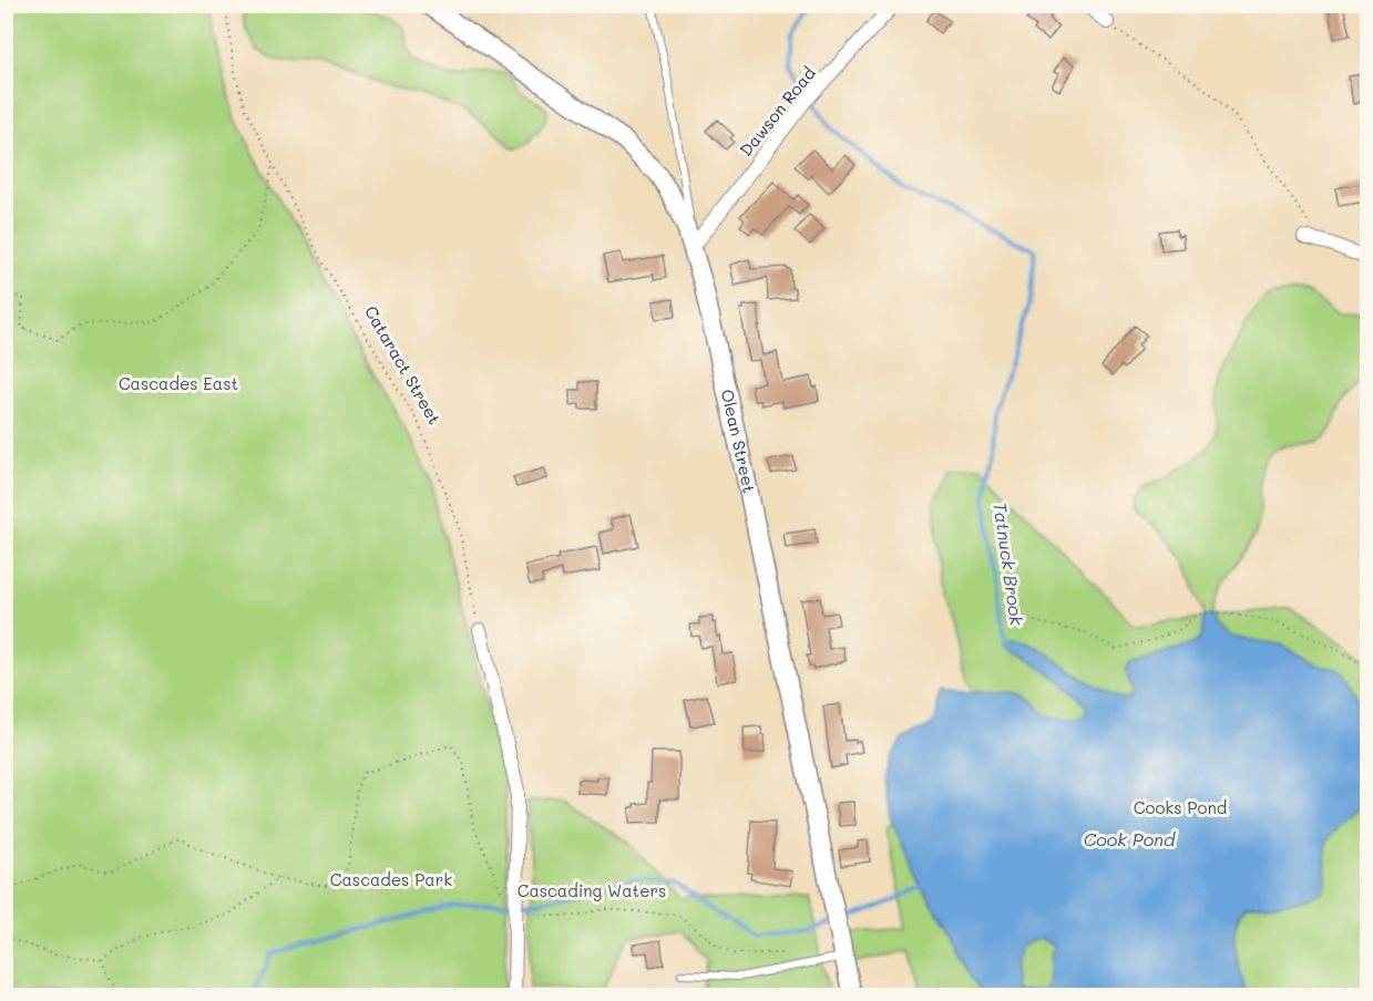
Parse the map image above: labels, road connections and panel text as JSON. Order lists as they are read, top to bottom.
{
  "streets": {
    "street": ["Dawson Road", "Olean Street"],
    "path": ["Cataract Street"]
  },
  "crossings": [
    ["Dawson Road", "Olean Street"]
  ],
  "water": ["Tatnuck Brook", "Cook Pond"],
  "parks": [
    "Cascades East",
    "Cooks Pond",
    "Cascades Park",
    "Cascading Waters"
  ]
}
